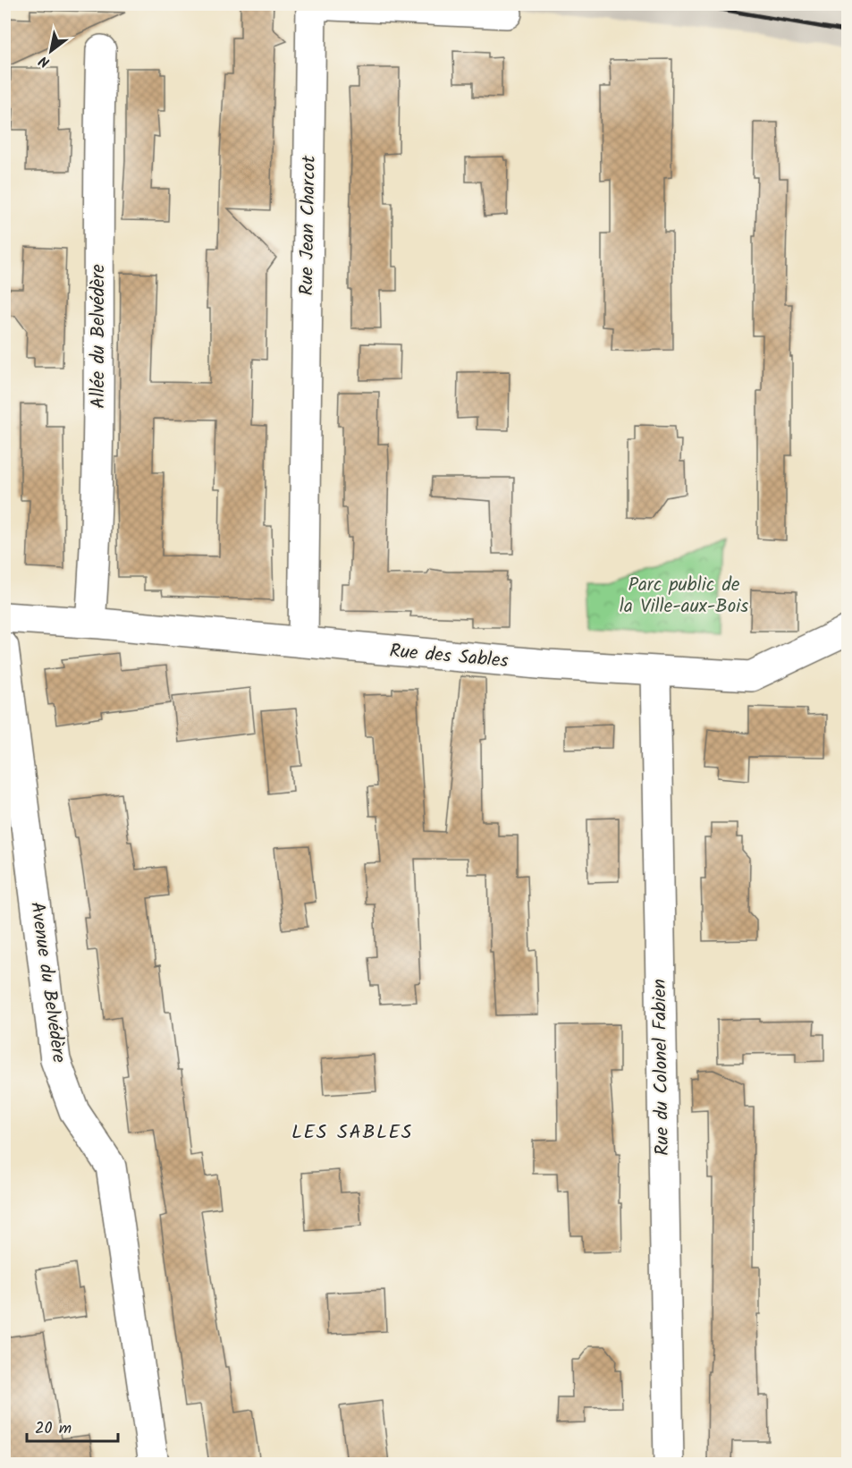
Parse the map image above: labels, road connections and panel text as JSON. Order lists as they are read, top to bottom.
{
  "streets": {
    "street": [
      "Rue Jean Charcot",
      "Allée du Belvédère",
      "Rue des Sables",
      "Avenue du Belvédère",
      "Rue du Colonel Fabien"
    ]
  },
  "crossings": [
    ["Rue Jean Charcot", "Rue des Sables"],
    ["Allée du Belvédère", "Rue des Sables"],
    ["Rue des Sables", "Rue du Colonel Fabien"]
  ],
  "districts": ["LES SABLES"],
  "parks": ["Parc public de la Ville-aux-Bois"],
  "scale_bar": "20 m",
  "north": "bottom left"
}
